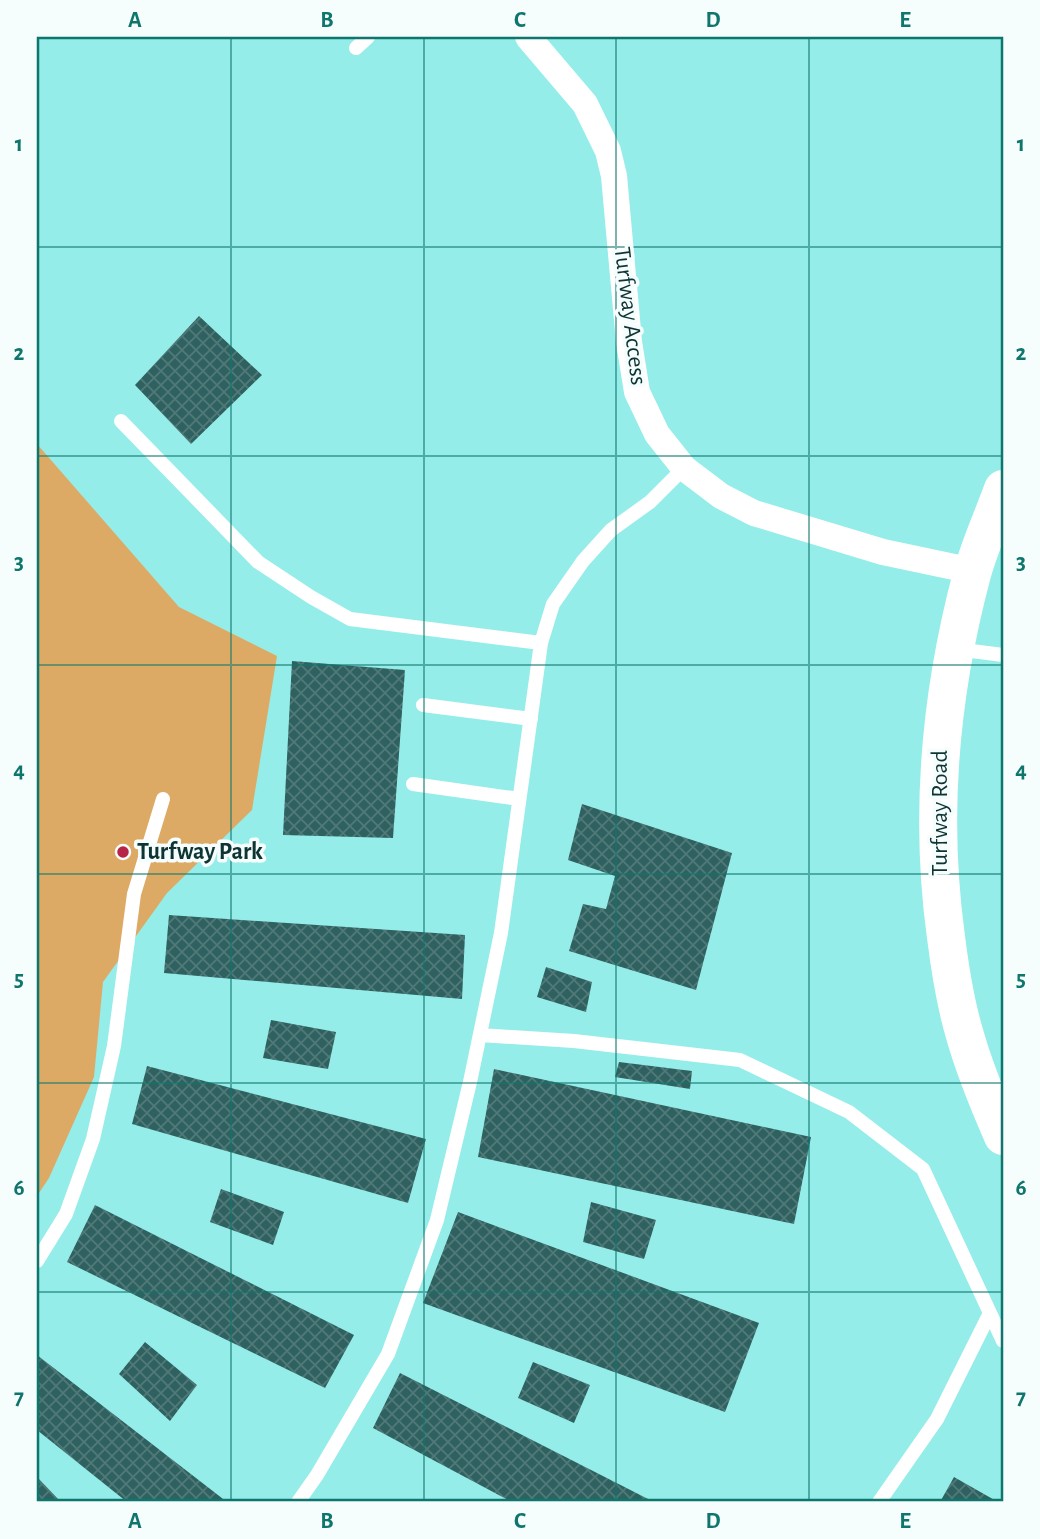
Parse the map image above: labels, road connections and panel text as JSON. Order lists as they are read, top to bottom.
{
  "streets": {
    "main road": ["Turfway Road"],
    "street": ["Turfway Access"]
  },
  "crossings": [
    ["Turfway Access", "Turfway Road"]
  ],
  "places": ["Turfway Park"],
  "grid": {
    "columns": [
      "A",
      "B",
      "C",
      "D",
      "E"
    ],
    "rows": [
      "1",
      "2",
      "3",
      "4",
      "5",
      "6",
      "7"
    ]
  }
}
